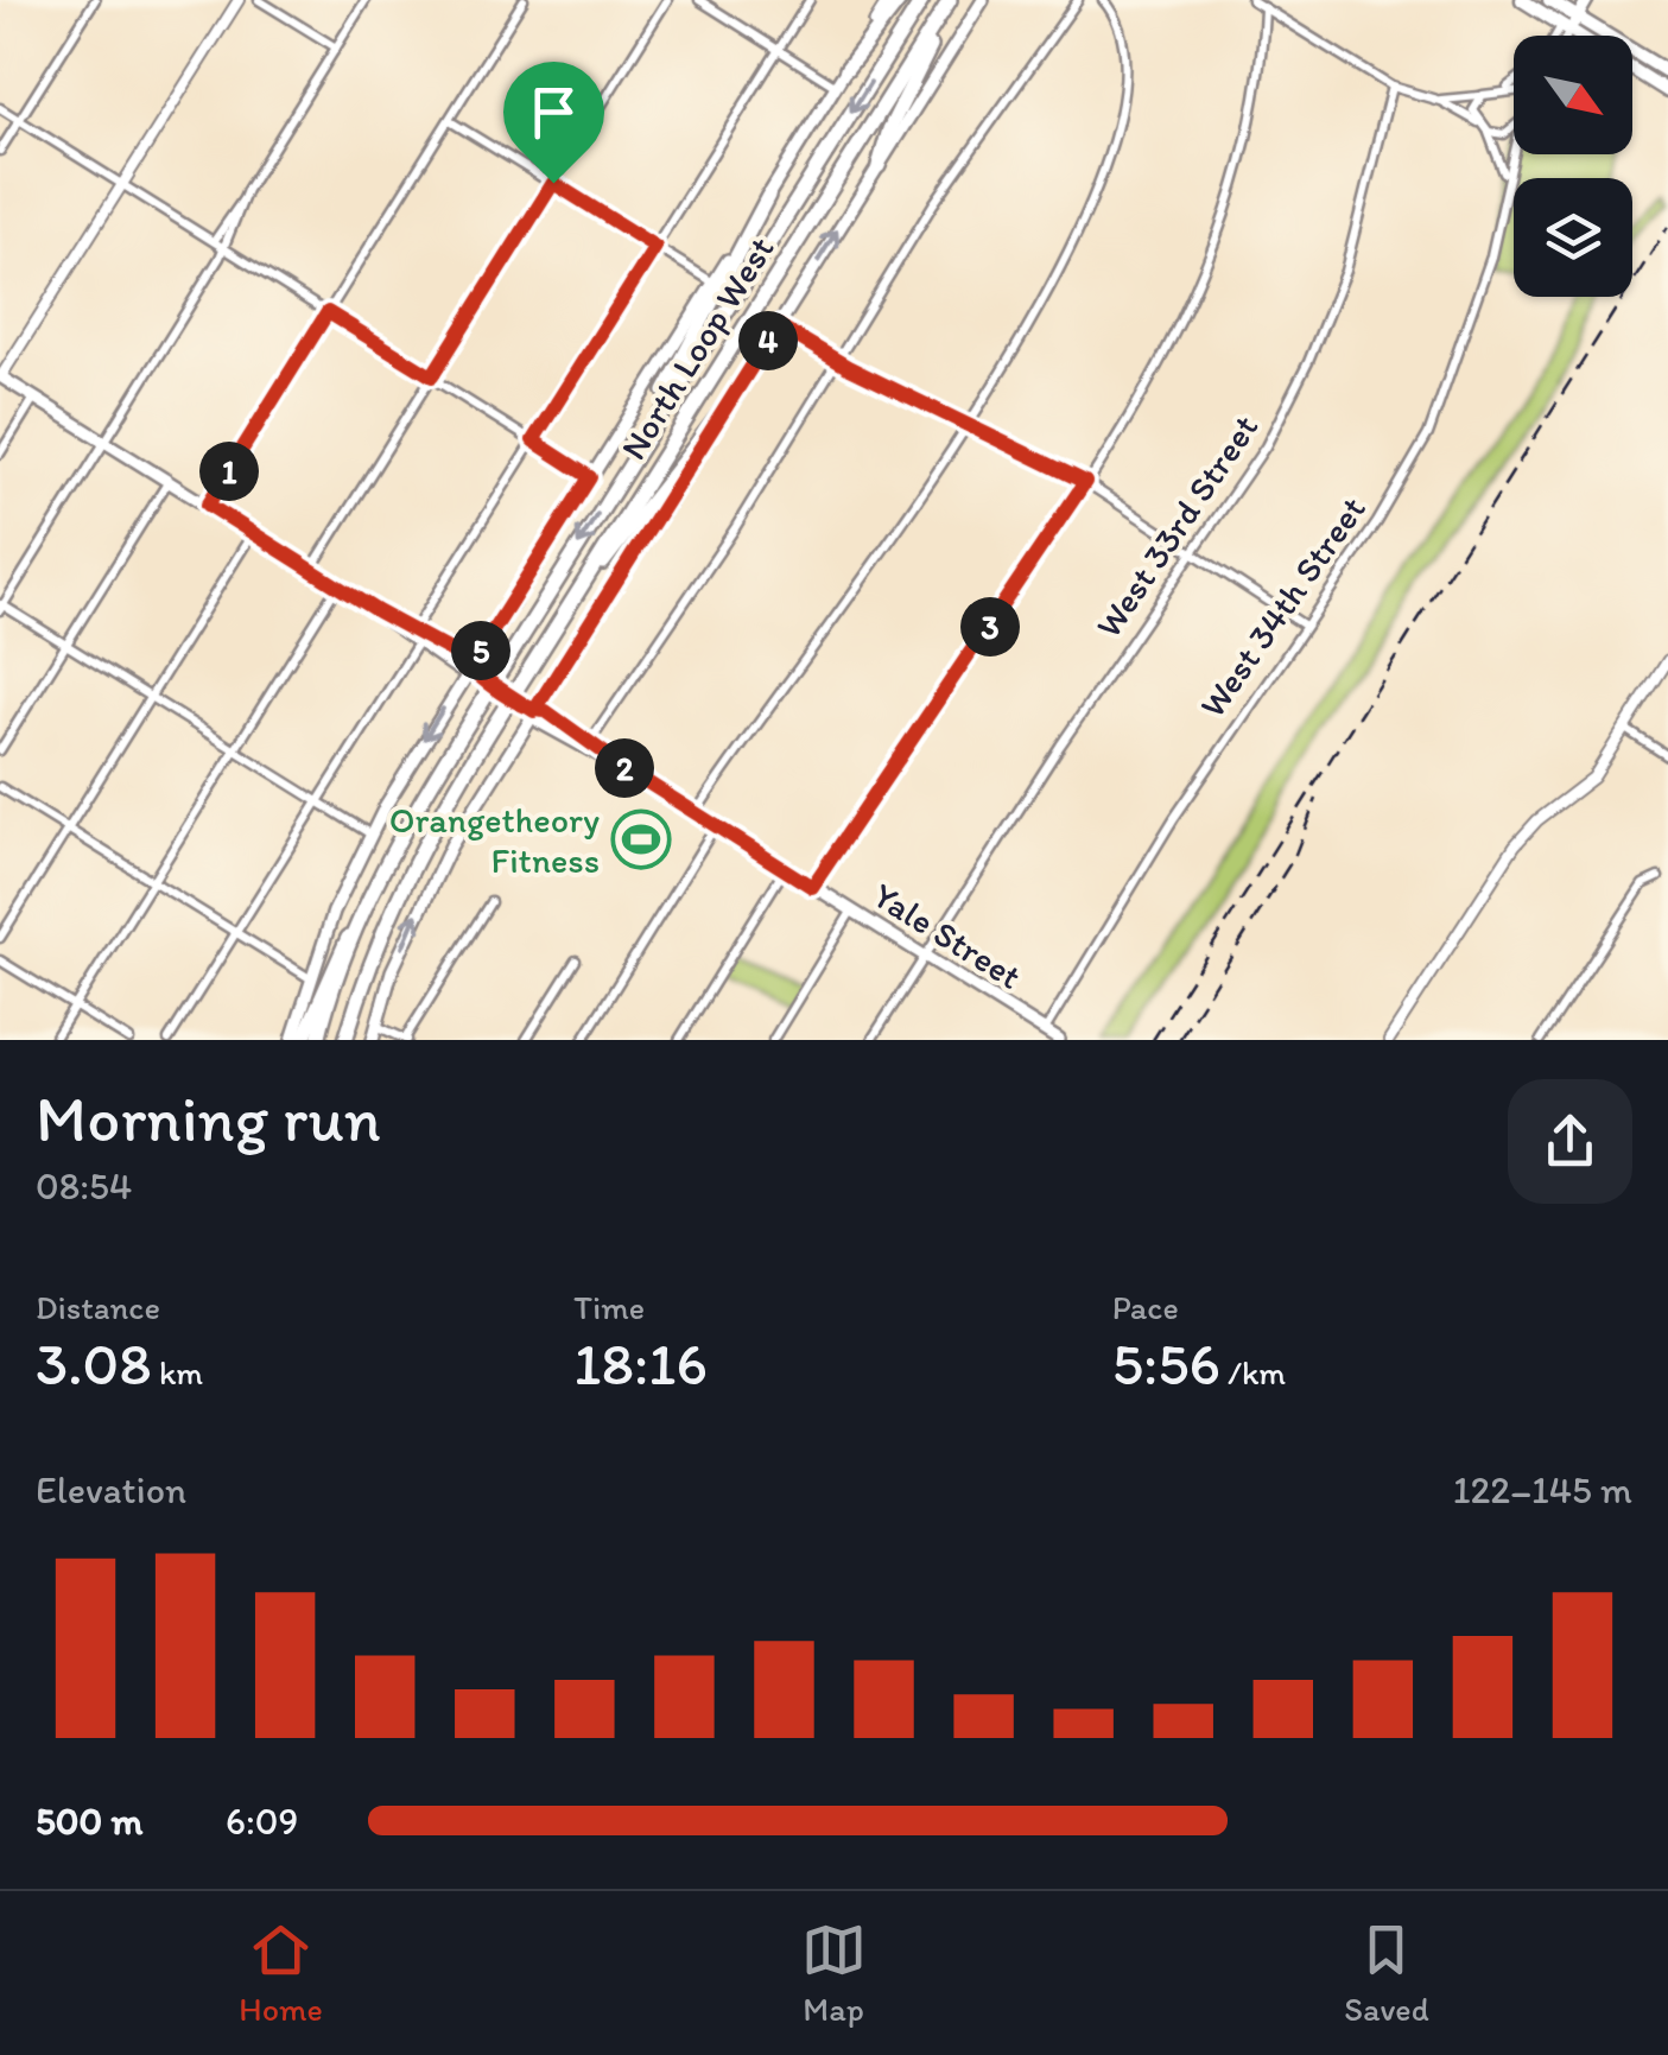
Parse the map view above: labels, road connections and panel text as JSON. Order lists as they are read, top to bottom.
{
  "streets": {
    "highway": ["North Loop West"],
    "main road": ["Yale Street"],
    "street": ["West 33rd Street", "West 34th Street"]
  },
  "crossings": [
    ["West 33rd Street", "Yale Street"],
    ["West 34th Street", "Yale Street"]
  ],
  "places": {
    "sports": ["Orangetheory Fitness"]
  },
  "north": "bottom right",
  "page": {
    "pins": [
      "4",
      "1",
      "3",
      "5",
      "2"
    ],
    "heading": ["Morning run", "08:54"],
    "stats": [
      ["Distance", "3.08 km"],
      ["Time", "18:16"],
      ["Pace", "5:56 /km"]
    ],
    "chart": ["Elevation", "122–145 m"],
    "list": [
      {
        "name": "500 m",
        "note": "6:09"
      }
    ],
    "tabs": ["Home", "Map", "Saved"]
  }
}
